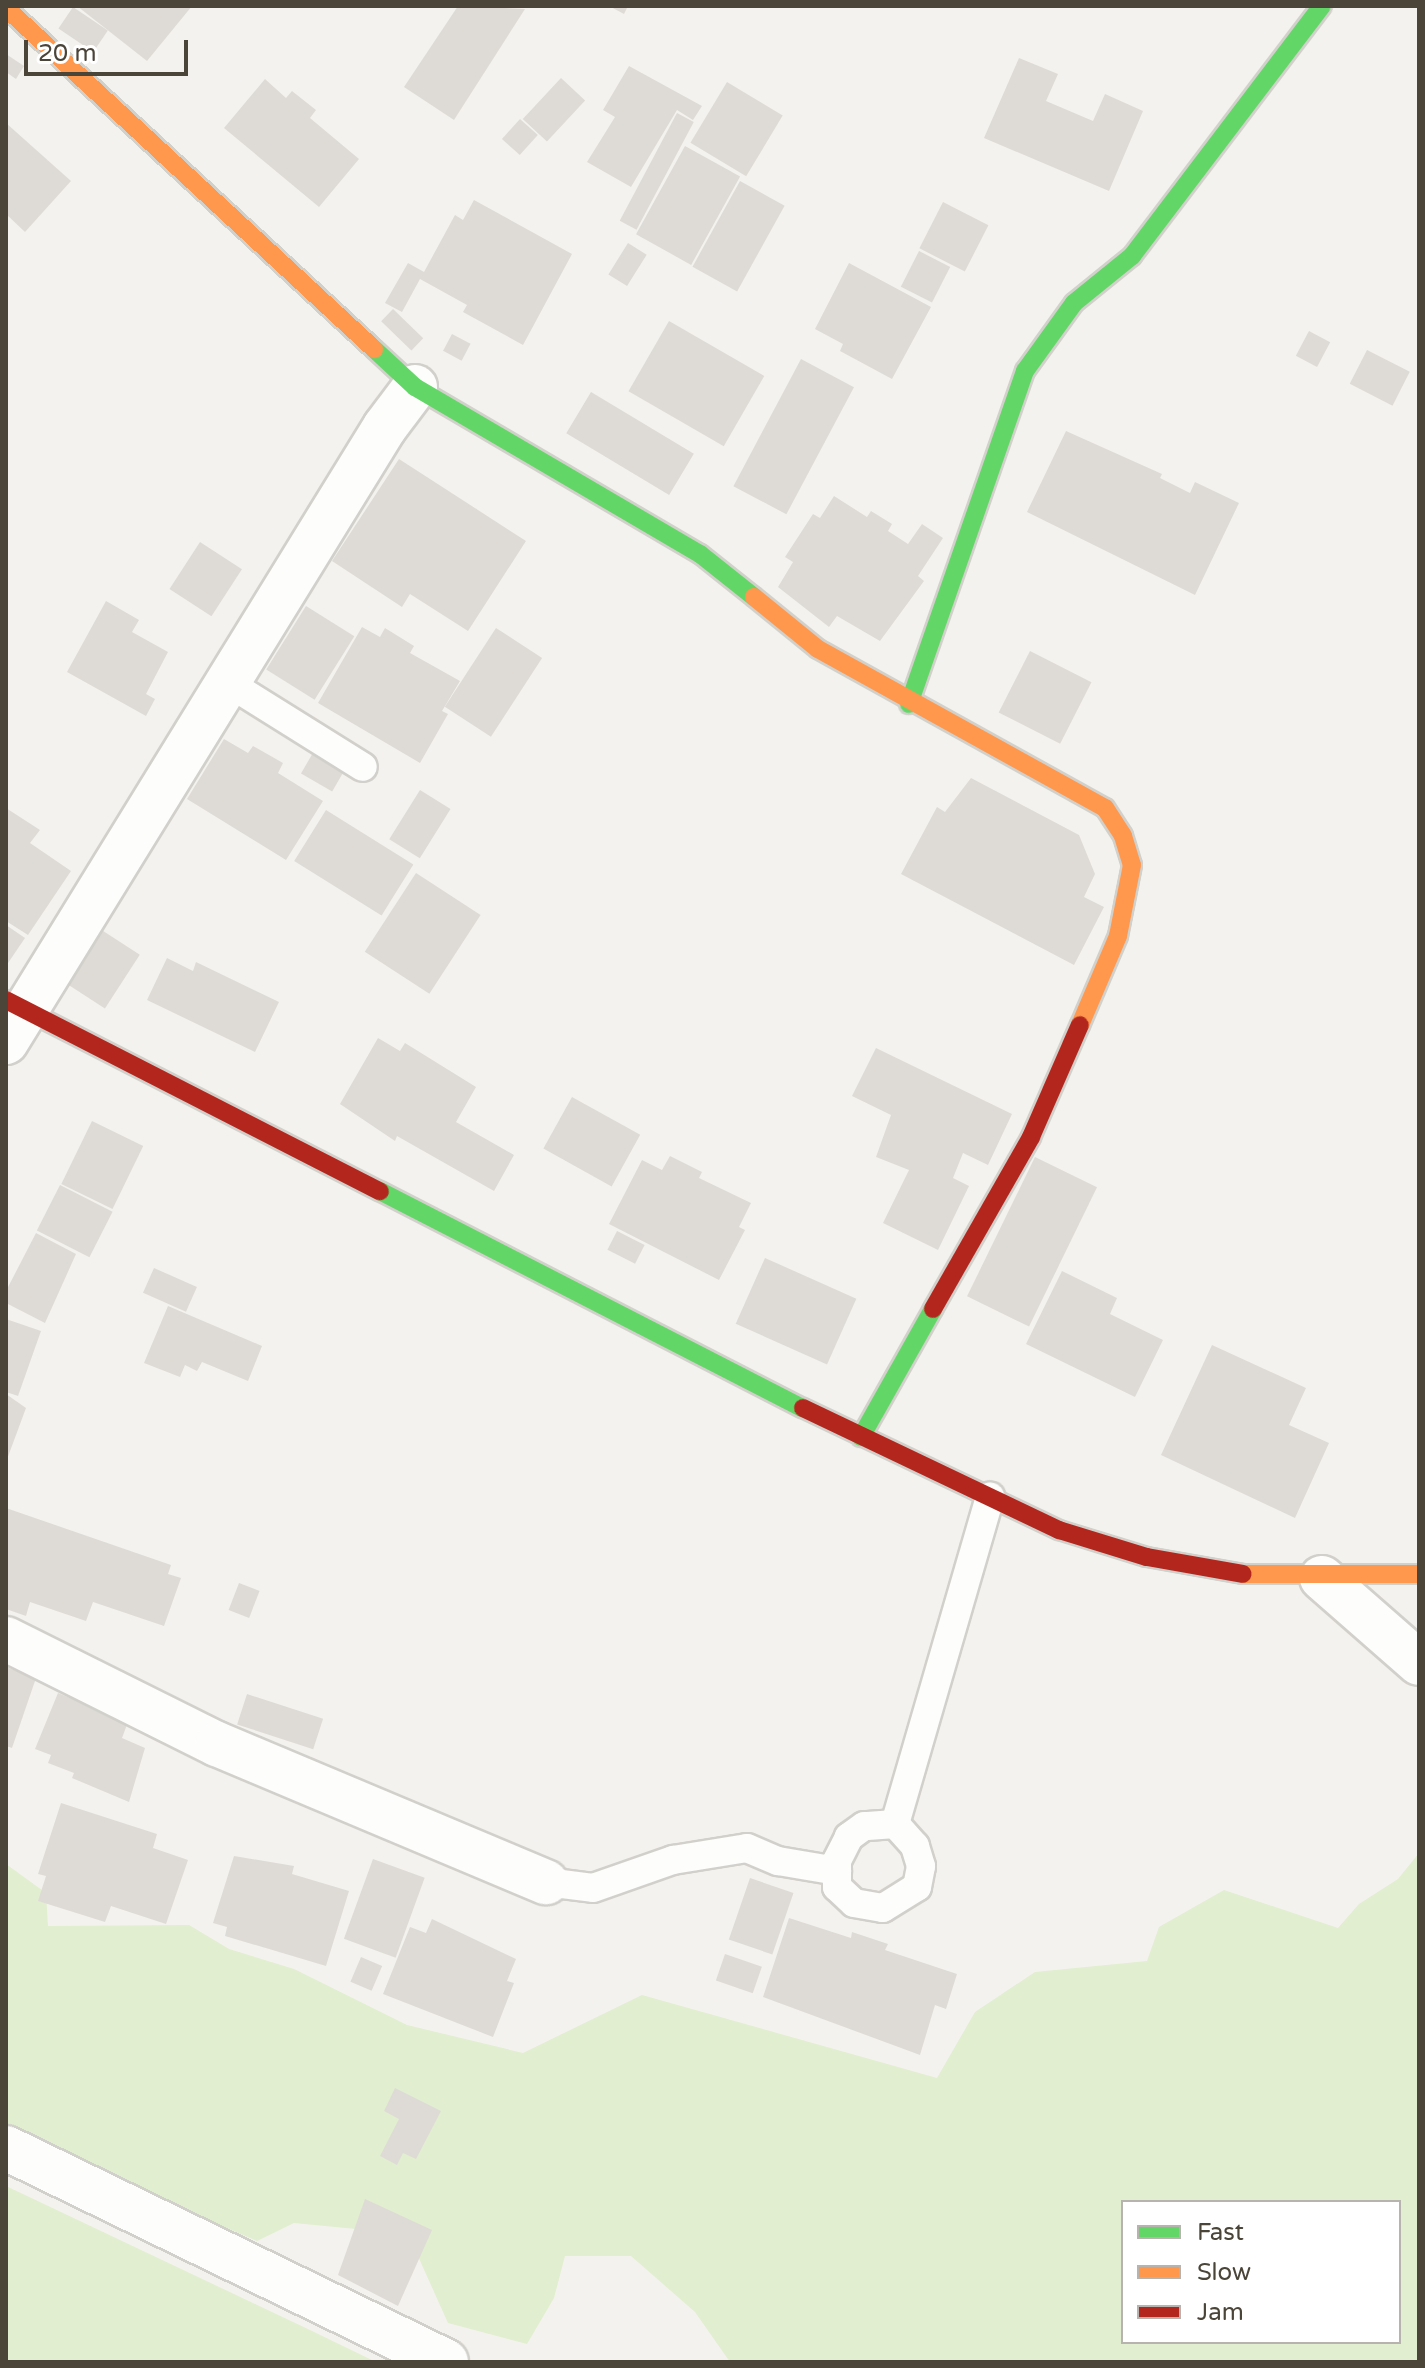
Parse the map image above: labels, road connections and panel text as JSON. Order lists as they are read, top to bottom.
{
  "legend": ["Fast", "Slow", "Jam"],
  "scale_bar": "20 m"
}
